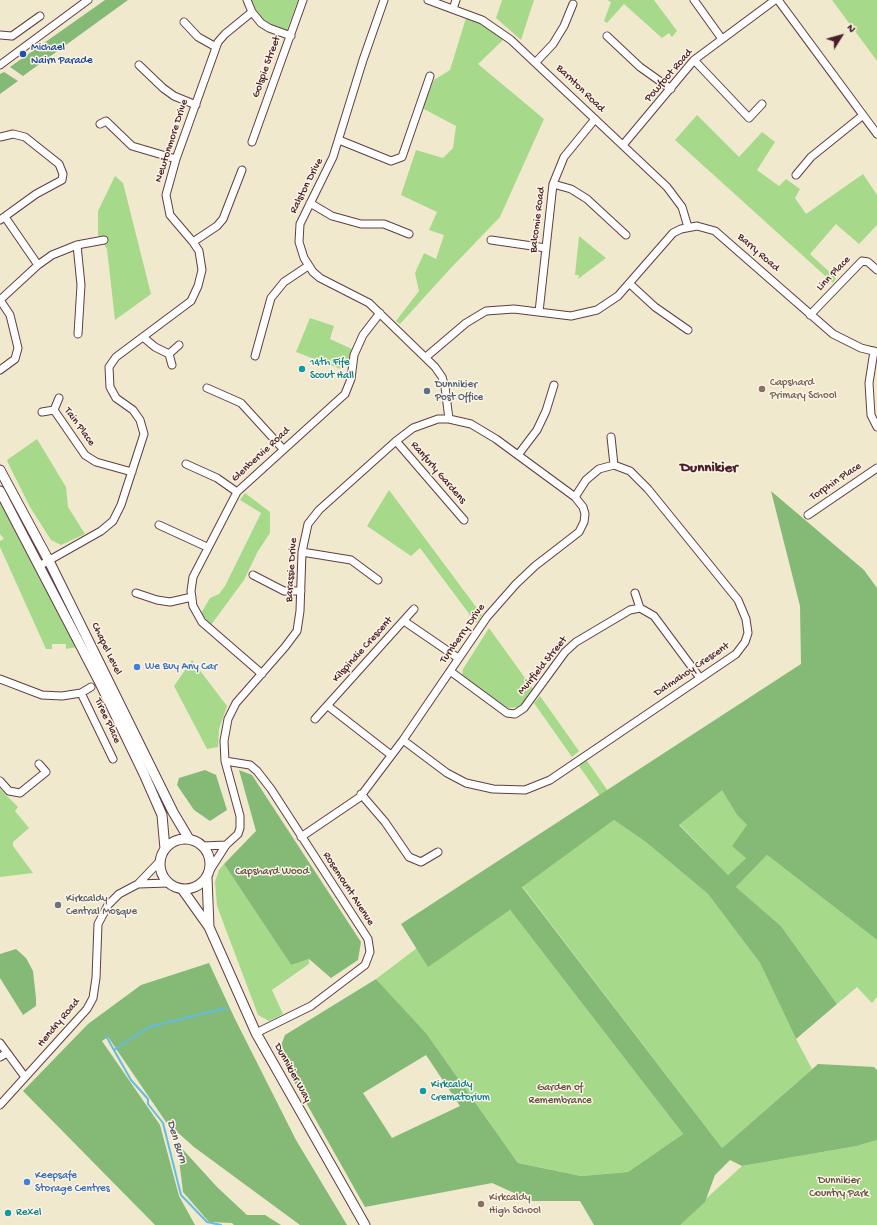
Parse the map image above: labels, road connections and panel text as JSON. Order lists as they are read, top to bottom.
{
  "streets": {
    "main road": ["Chapel Level", "Dunnikier Way"],
    "street": [
      "Golspie Street",
      "Powfoot Road",
      "Barnton Road",
      "Newtonmore Drive",
      "Ralston Drive",
      "Balcomie Road",
      "Barry Road",
      "Linn Place",
      "Tain Place",
      "Glenbervie Road",
      "Ranfurly Gardens",
      "Torphin Place",
      "Barassie Drive",
      "Turnberry Drive",
      "Kilspindie Crescent",
      "Muirfield Street",
      "Dalmahoy Crescent",
      "Tiree Place",
      "Rosemount Avenue",
      "Hendry Road"
    ]
  },
  "crossings": [
    ["Powfoot Road", "Barnton Road"],
    ["Barnton Road", "Balcomie Road"],
    ["Barnton Road", "Barry Road"],
    ["Newtonmore Drive", "Tain Place"],
    ["Newtonmore Drive", "Chapel Level"],
    ["Ralston Drive", "Glenbervie Road"],
    ["Ralston Drive", "Barassie Drive"],
    ["Barry Road", "Linn Place"],
    ["Glenbervie Road", "Barassie Drive"],
    ["Ranfurly Gardens", "Barassie Drive"],
    ["Barassie Drive", "Turnberry Drive"],
    ["Barassie Drive", "Chapel Level"],
    ["Barassie Drive", "Rosemount Avenue"],
    ["Barassie Drive", "Hendry Road"],
    ["Barassie Drive", "Dunnikier Way"],
    ["Turnberry Drive", "Muirfield Street"],
    ["Turnberry Drive", "Dalmahoy Crescent"],
    ["Turnberry Drive", "Rosemount Avenue"],
    ["Chapel Level", "Hendry Road"],
    ["Chapel Level", "Dunnikier Way"],
    ["Rosemount Avenue", "Dunnikier Way"],
    ["Hendry Road", "Dunnikier Way"]
  ],
  "districts": ["Dunnikier"],
  "water": ["Den Burn"],
  "parks": ["Capshard Wood", "Garden of Remembrance", "Dunnikier Country Park"],
  "places": [
    "Michael Nairn Parade",
    "14th Fife Scout Hall",
    "Capshard Primary School",
    "Dunnikier Post Office",
    "We Buy Any Car",
    "Kirkcaldy Central Mosque",
    "Kirkcaldy Crematorium",
    "Keepsafe Storage Centres",
    "Kirkcaldy High School",
    "Rexel"
  ],
  "north": "top right"
}
